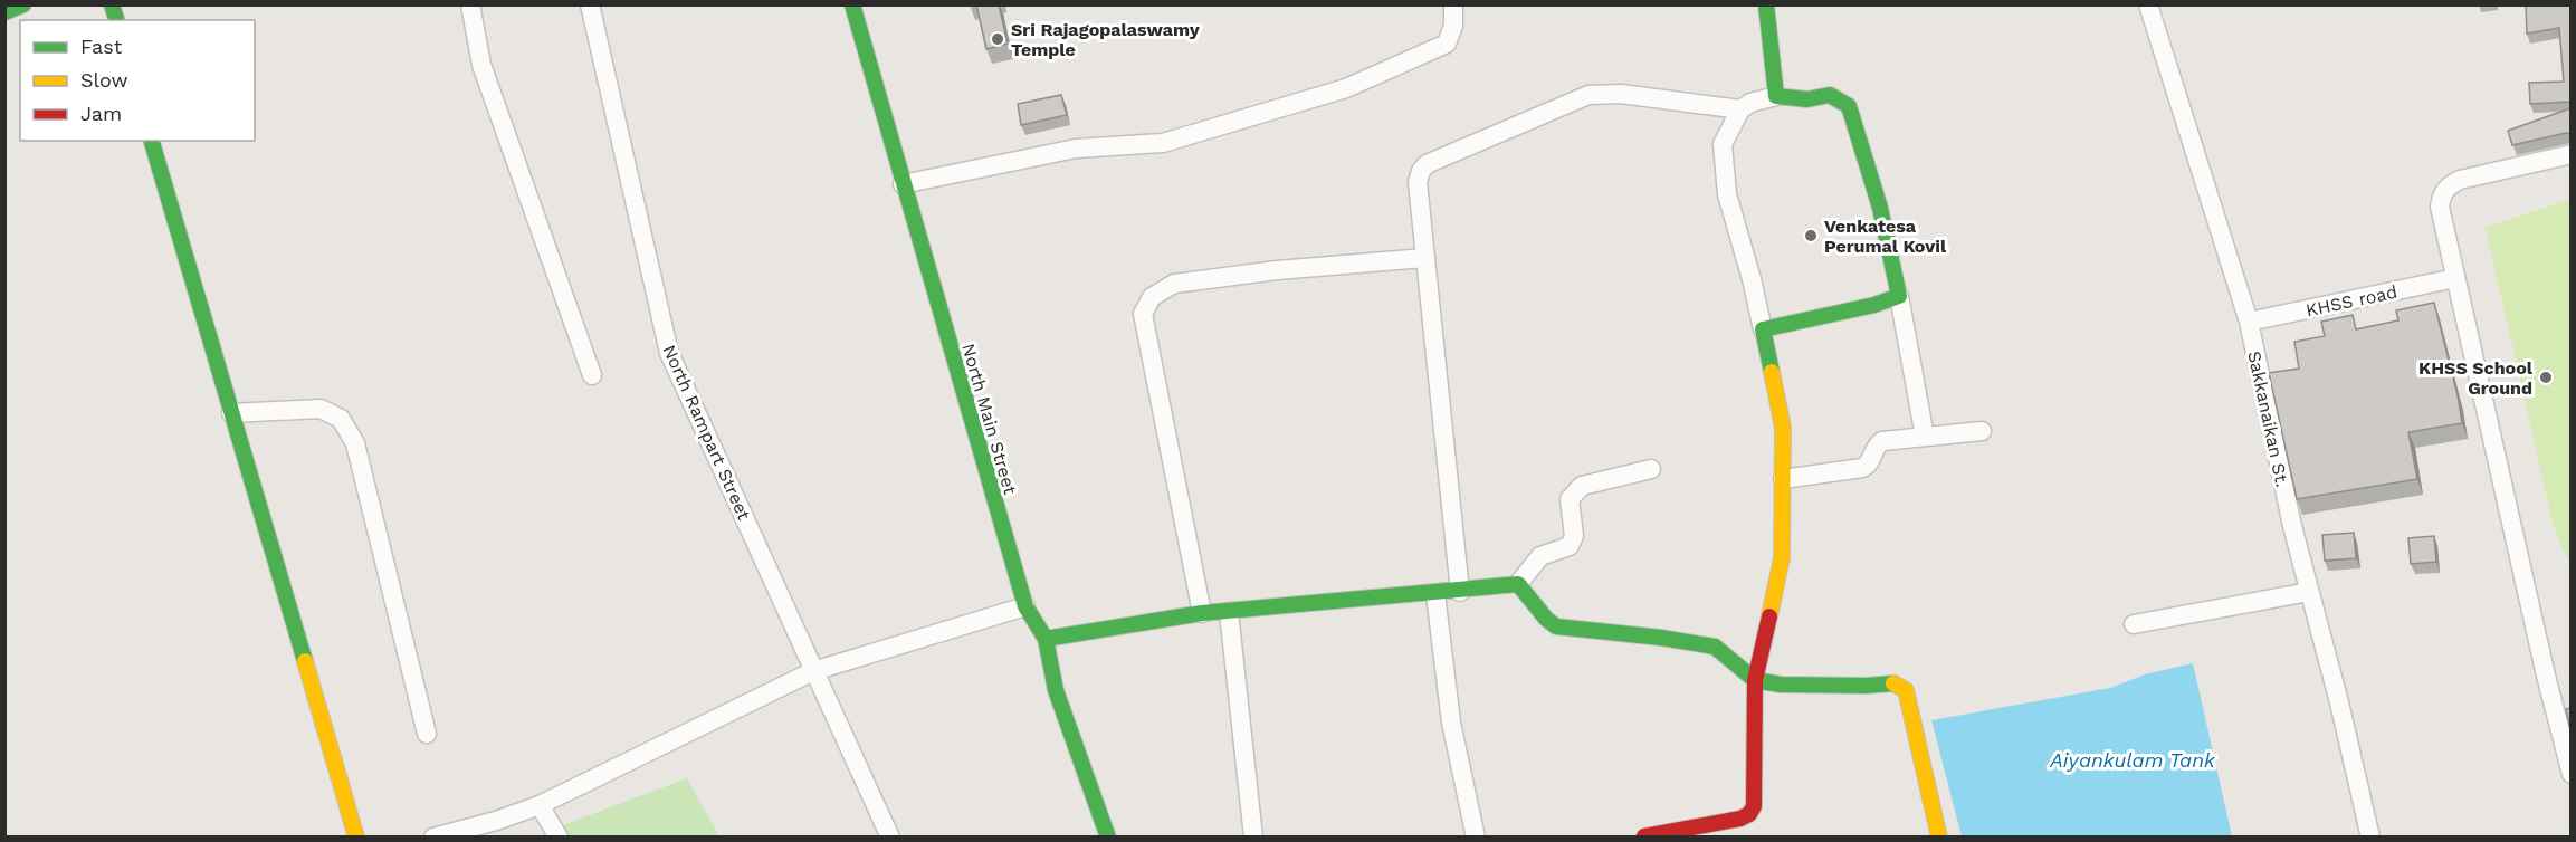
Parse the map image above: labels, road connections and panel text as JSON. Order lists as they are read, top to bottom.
{
  "streets": {
    "street": [
      "KHSS road",
      "North Main Street",
      "Sakkanaikan St.",
      "North Rampart Street"
    ]
  },
  "crossings": [
    ["KHSS road", "Sakkanaikan St."]
  ],
  "water": ["Aiyankulam Tank"],
  "places": ["Sri Rajagopalaswamy Temple", "Venkatesa Perumal Kovil", "KHSS School Ground"],
  "legend": ["Fast", "Slow", "Jam"]
}
